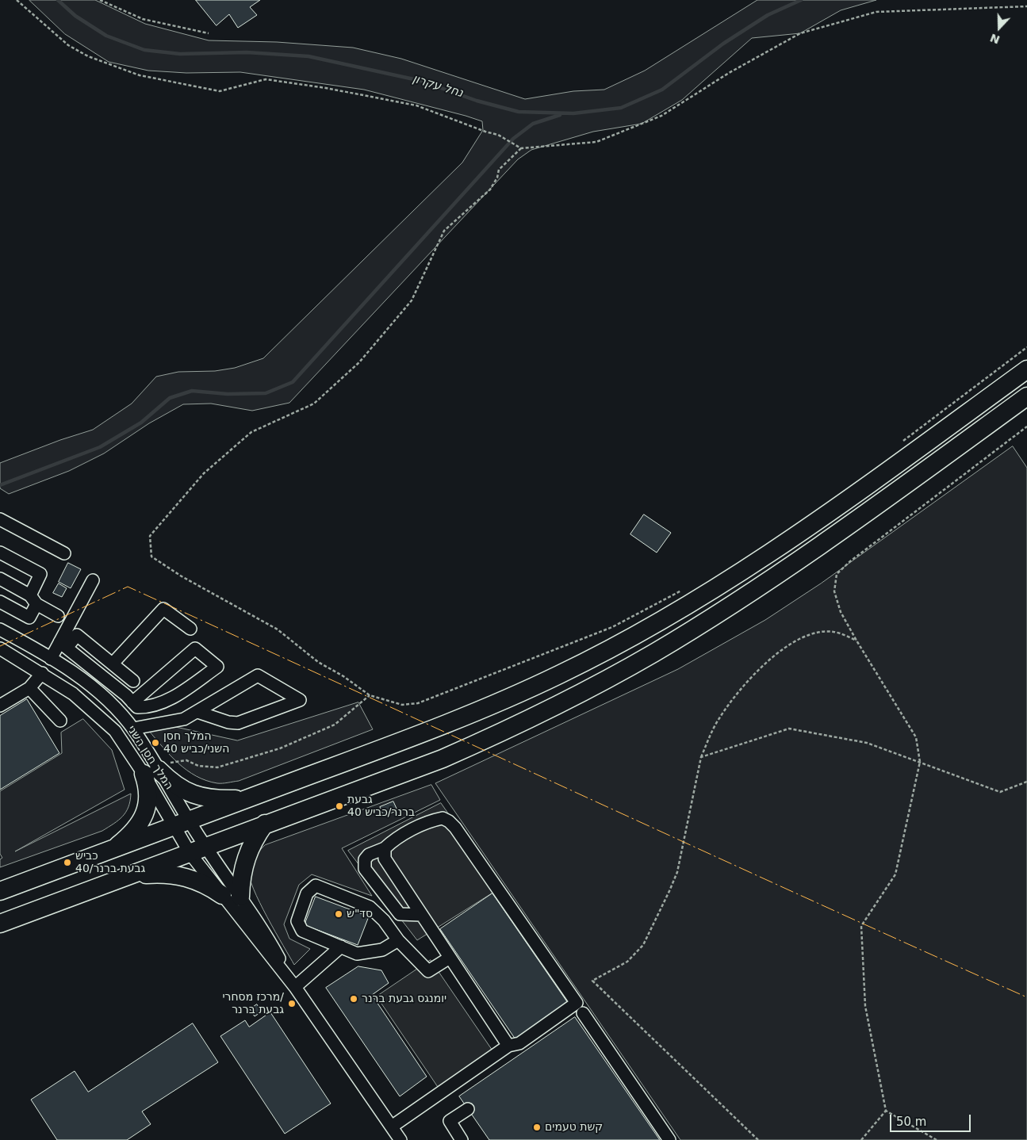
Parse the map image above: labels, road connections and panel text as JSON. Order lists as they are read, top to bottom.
{
  "streets": {
    "street": ["המלך חסן השני"]
  },
  "water": ["נחל עקרון"],
  "places": [
    "המלך חסן השני/כביש 40",
    "גבעת ברנר/כביש 40",
    "כביש 40/גבעת ברנר",
    "סד\"ש",
    "יומנגס גבעת ברנר",
    "מרכז מסחרי/ גבעת ברנר",
    "קשת טעמים"
  ],
  "scale_bar": "50 m",
  "north": "bottom"
}
